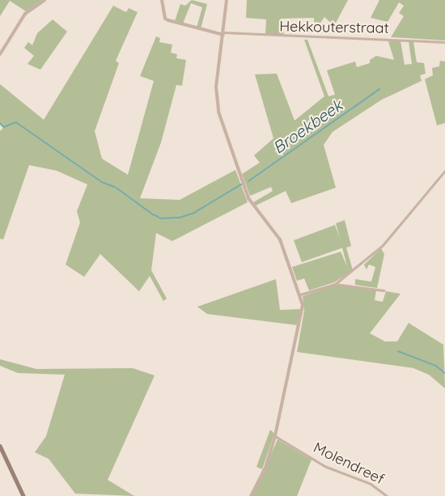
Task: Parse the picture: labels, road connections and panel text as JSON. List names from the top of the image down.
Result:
{
  "streets": {
    "street": ["Hekkouterstraat", "Molendreef"]
  },
  "water": ["Broekbeek"]
}
